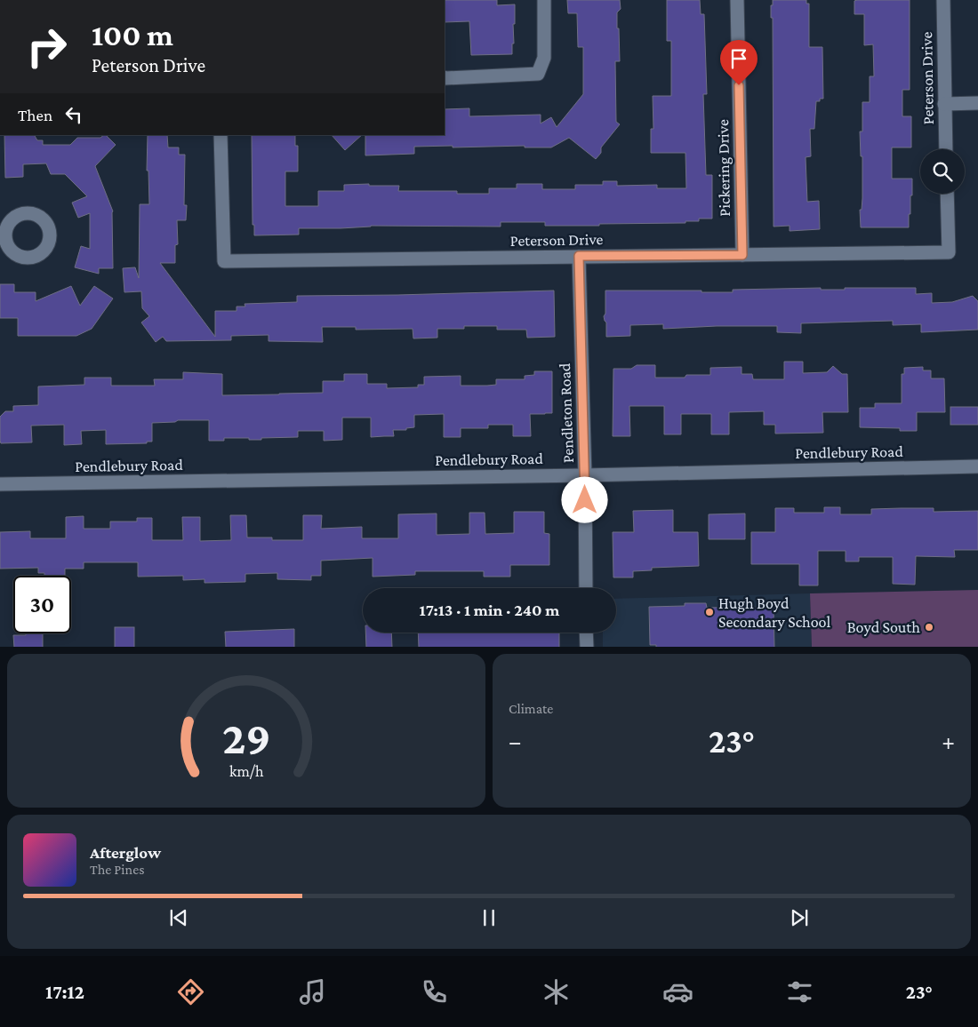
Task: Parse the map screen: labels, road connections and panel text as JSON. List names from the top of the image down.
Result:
{
  "streets": {
    "street": [
      "Peterson Drive",
      "Pickering Drive",
      "Pendleton Road",
      "Pendlebury Road"
    ]
  },
  "crossings": [
    ["Peterson Drive", "Pickering Drive"],
    ["Peterson Drive", "Pendleton Road"],
    ["Pendleton Road", "Pendlebury Road"]
  ],
  "places": ["Hugh Boyd Secondary School", "Boyd South"],
  "page": {
    "turn": ["100 m", "Peterson Drive"],
    "then": "Then",
    "limit": "30",
    "trip": "17:13 · 1 min · 240 m",
    "tile": "Climate",
    "heat": ["−", "23°", "+"],
    "song": ["Afterglow", "The Pines"],
    "tabs": ["17:12", "23°"],
    "gauge": ["29", "km/h"]
  }
}
